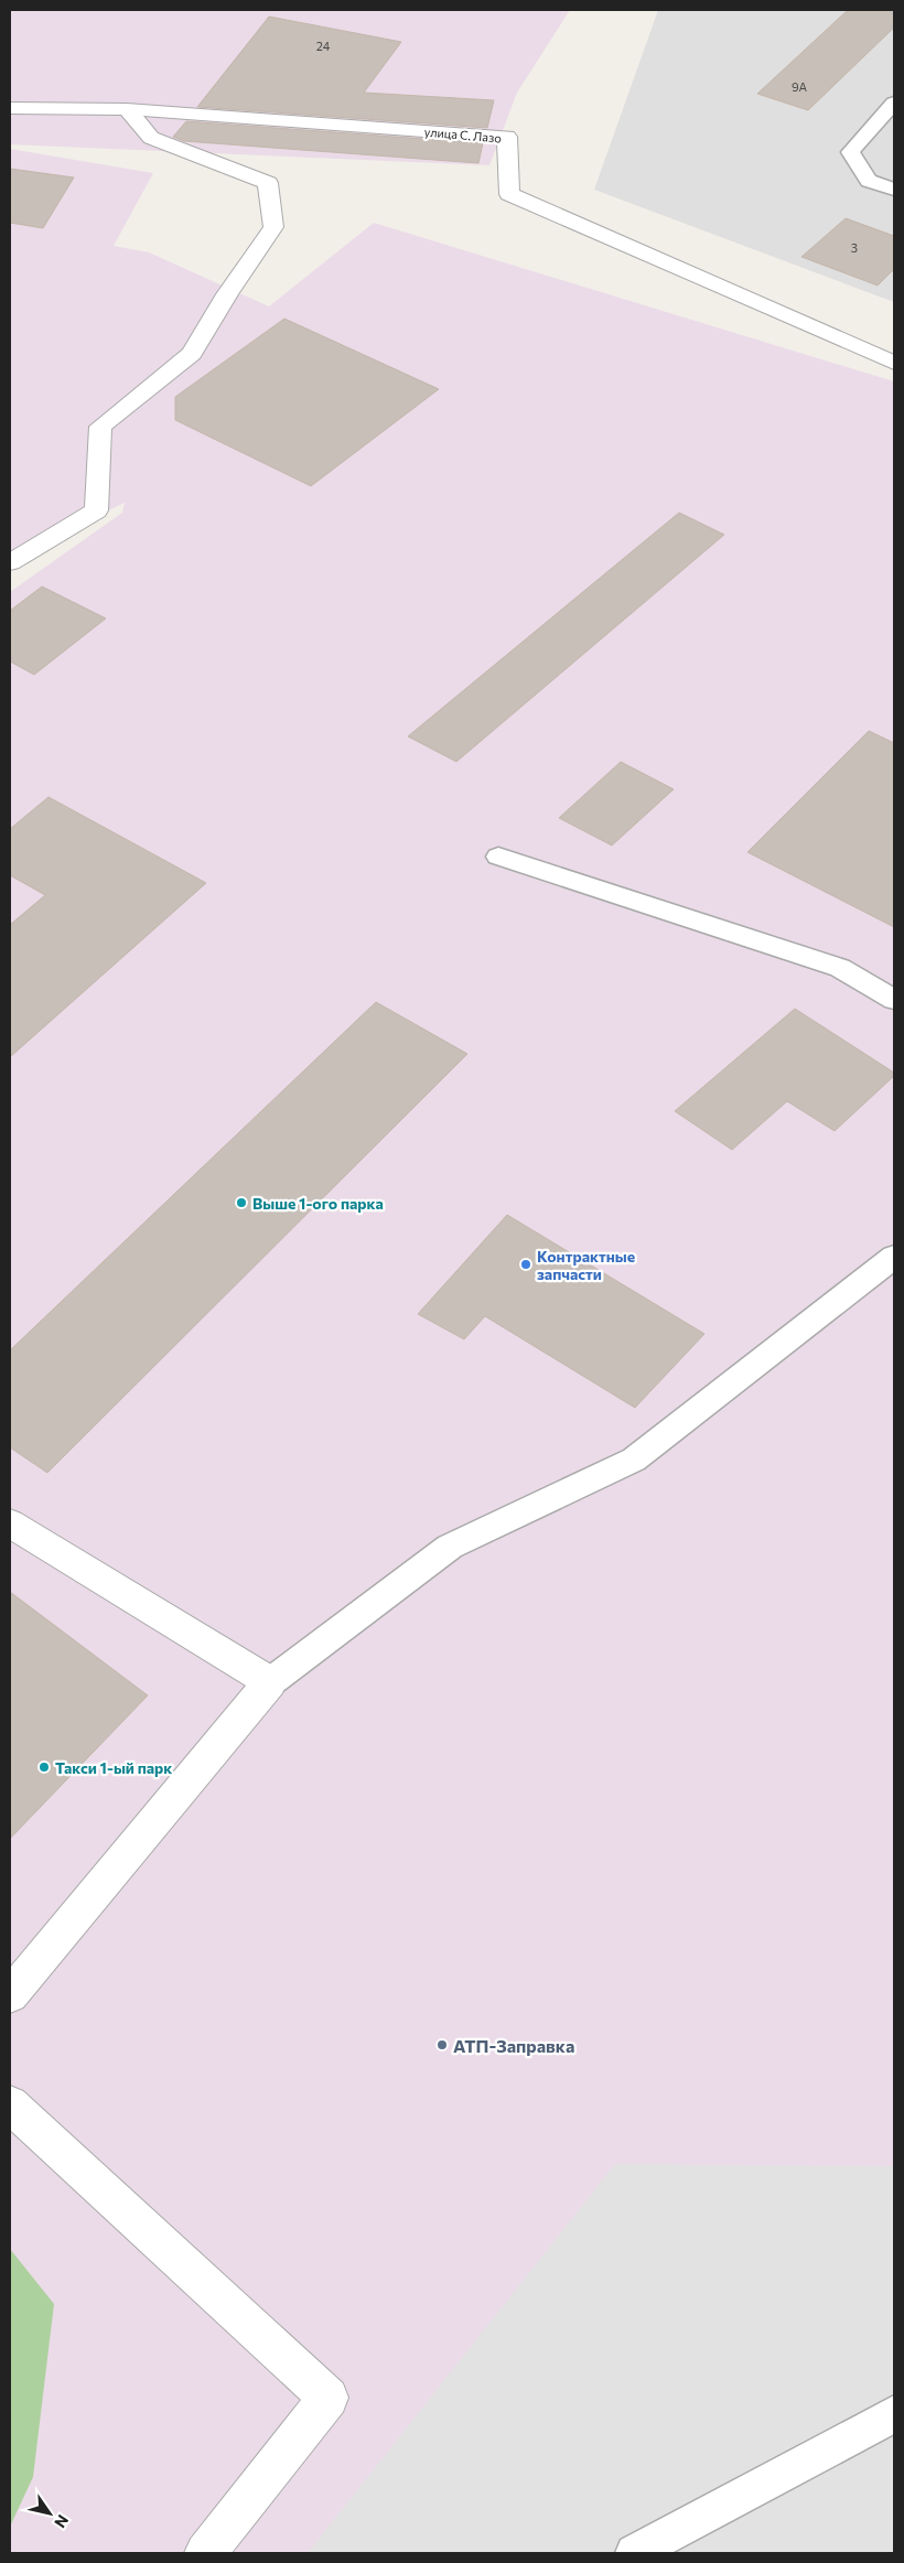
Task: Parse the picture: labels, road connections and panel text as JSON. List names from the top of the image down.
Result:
{
  "streets": {
    "street": ["улица С. Лазо"]
  },
  "places": [
    "Выше 1-ого парка",
    "Контрактные запчасти",
    "Такси 1-ый парк",
    "АТП-Заправка"
  ],
  "house_numbers": ["24", "9А", "3"],
  "north": "bottom right"
}
